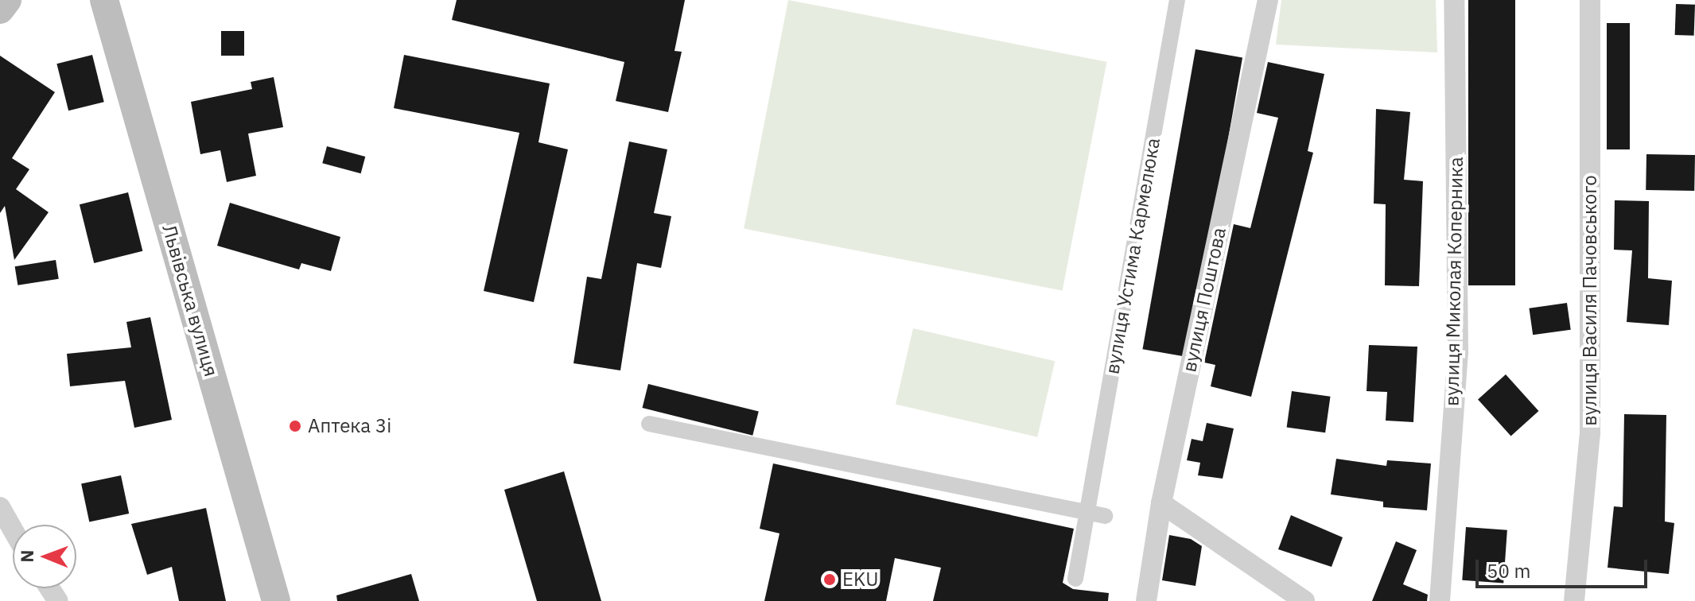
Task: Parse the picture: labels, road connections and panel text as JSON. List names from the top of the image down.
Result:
{
  "streets": {
    "main road": ["Львівська вулиця"],
    "street": [
      "вулиця Устима Кармелюка",
      "вулиця Миколая Коперника",
      "вулиця Поштова",
      "вулиця Василя Пачовського"
    ]
  },
  "places": ["Аптека 3і", "EKU"],
  "scale_bar": "50 m",
  "north": "left"
}
